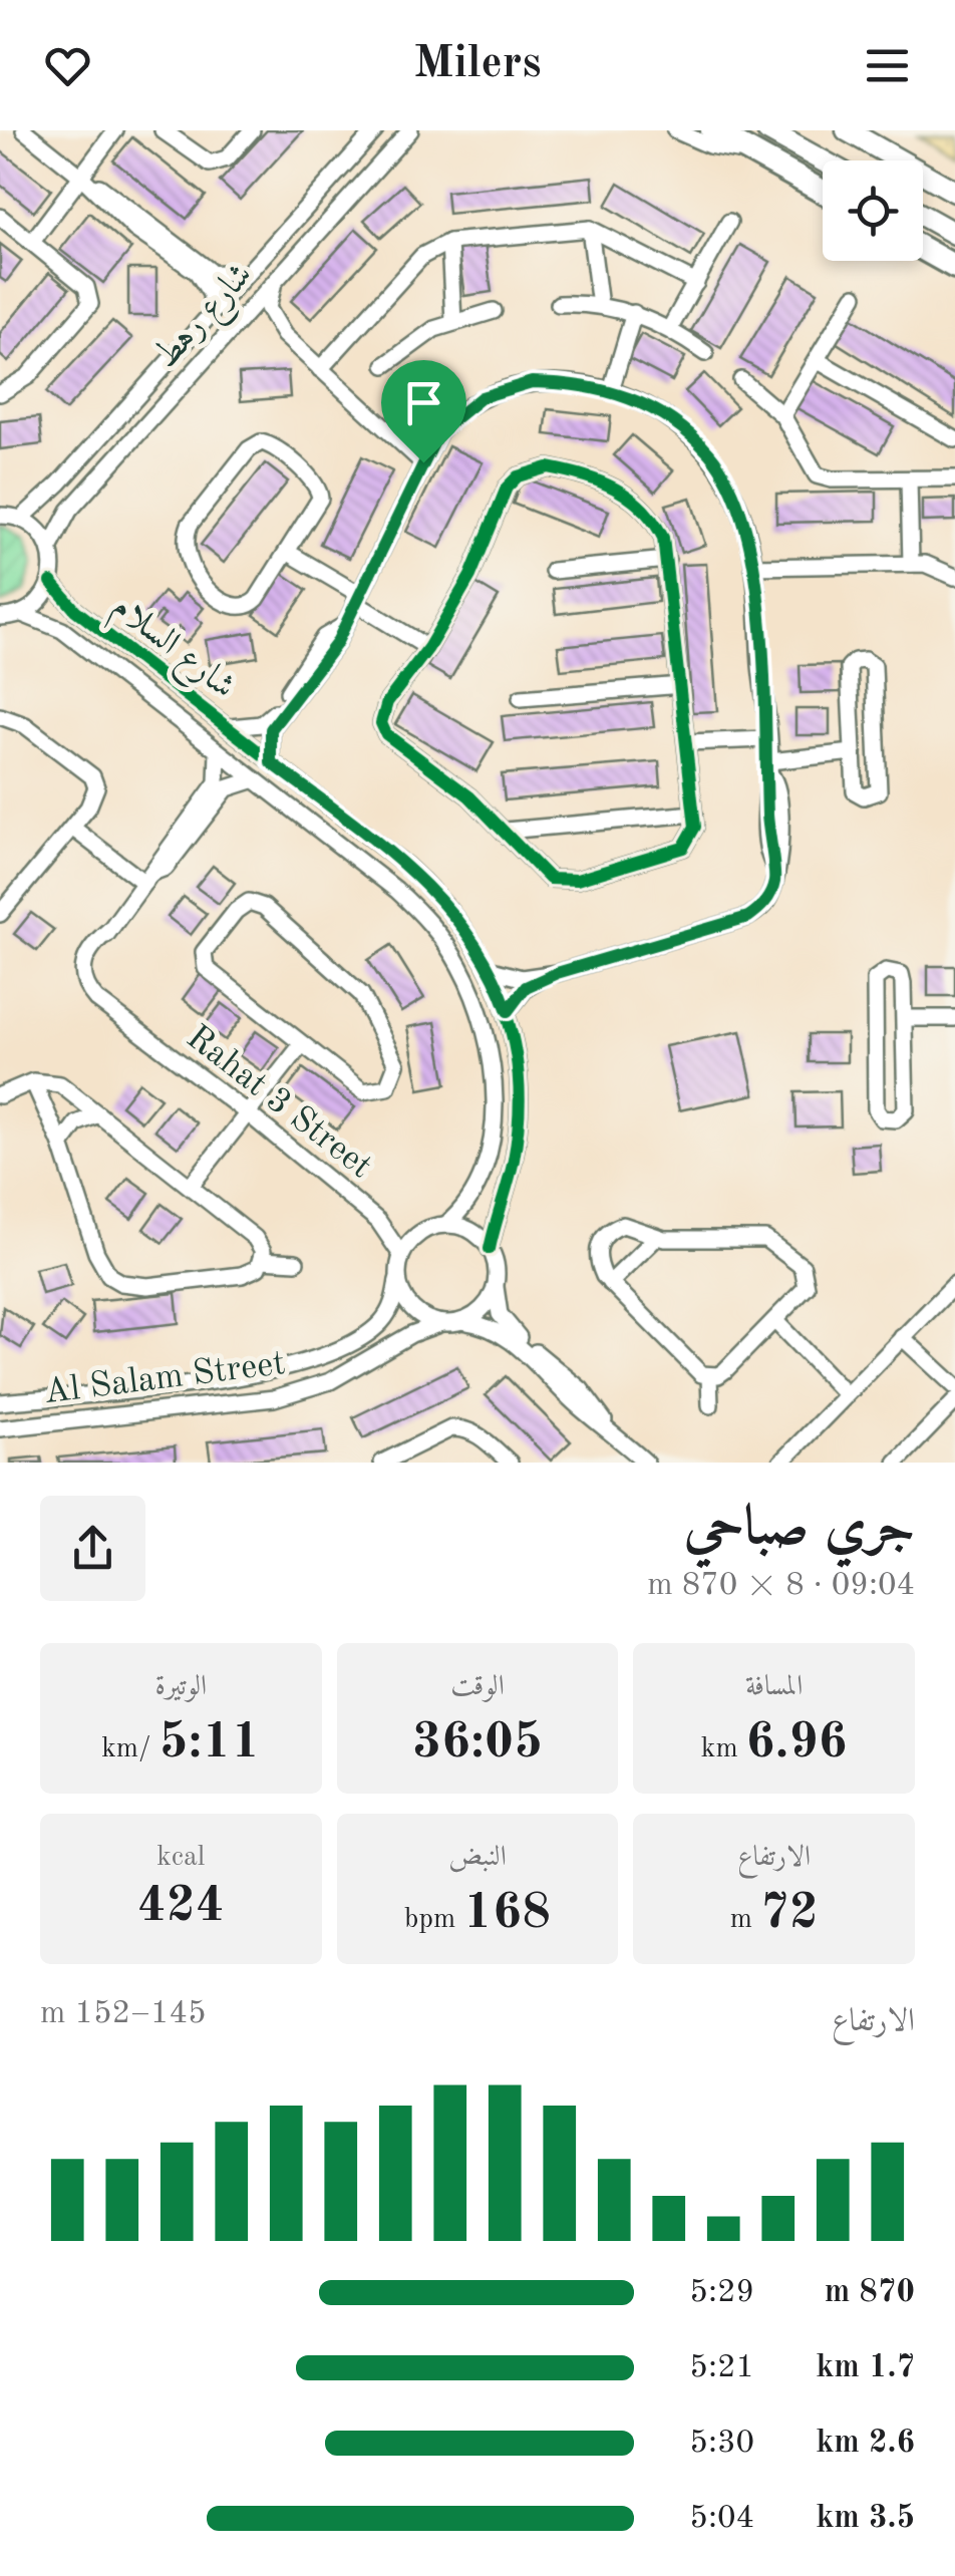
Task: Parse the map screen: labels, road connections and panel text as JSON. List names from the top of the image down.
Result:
{
  "streets": {
    "street": [
      "شارع رهط",
      "شارع السلام",
      "Rahat 3 Street",
      "Al Salam Street"
    ]
  },
  "crossings": [
    ["شارع السلام", "Rahat 3 Street"],
    ["شارع السلام", "Al Salam Street"],
    ["Rahat 3 Street", "Al Salam Street"]
  ],
  "page": {
    "header": "Milers",
    "heading": ["جري صباحي", "09:04 · 8 × 870 m"],
    "stats": [
      ["المسافة", "6.96 km"],
      ["الوقت", "36:05"],
      ["الوتيرة", "5:11 /km"],
      ["الارتفاع", "72 m"],
      ["النبض", "168 bpm"],
      ["kcal", "424"]
    ],
    "chart": ["الارتفاع", "145–152 m"],
    "list": [
      {
        "name": "870 m",
        "note": "5:29"
      },
      {
        "name": "1.7 km",
        "note": "5:21"
      },
      {
        "name": "2.6 km",
        "note": "5:30"
      },
      {
        "name": "3.5 km",
        "note": "5:04"
      }
    ]
  }
}
